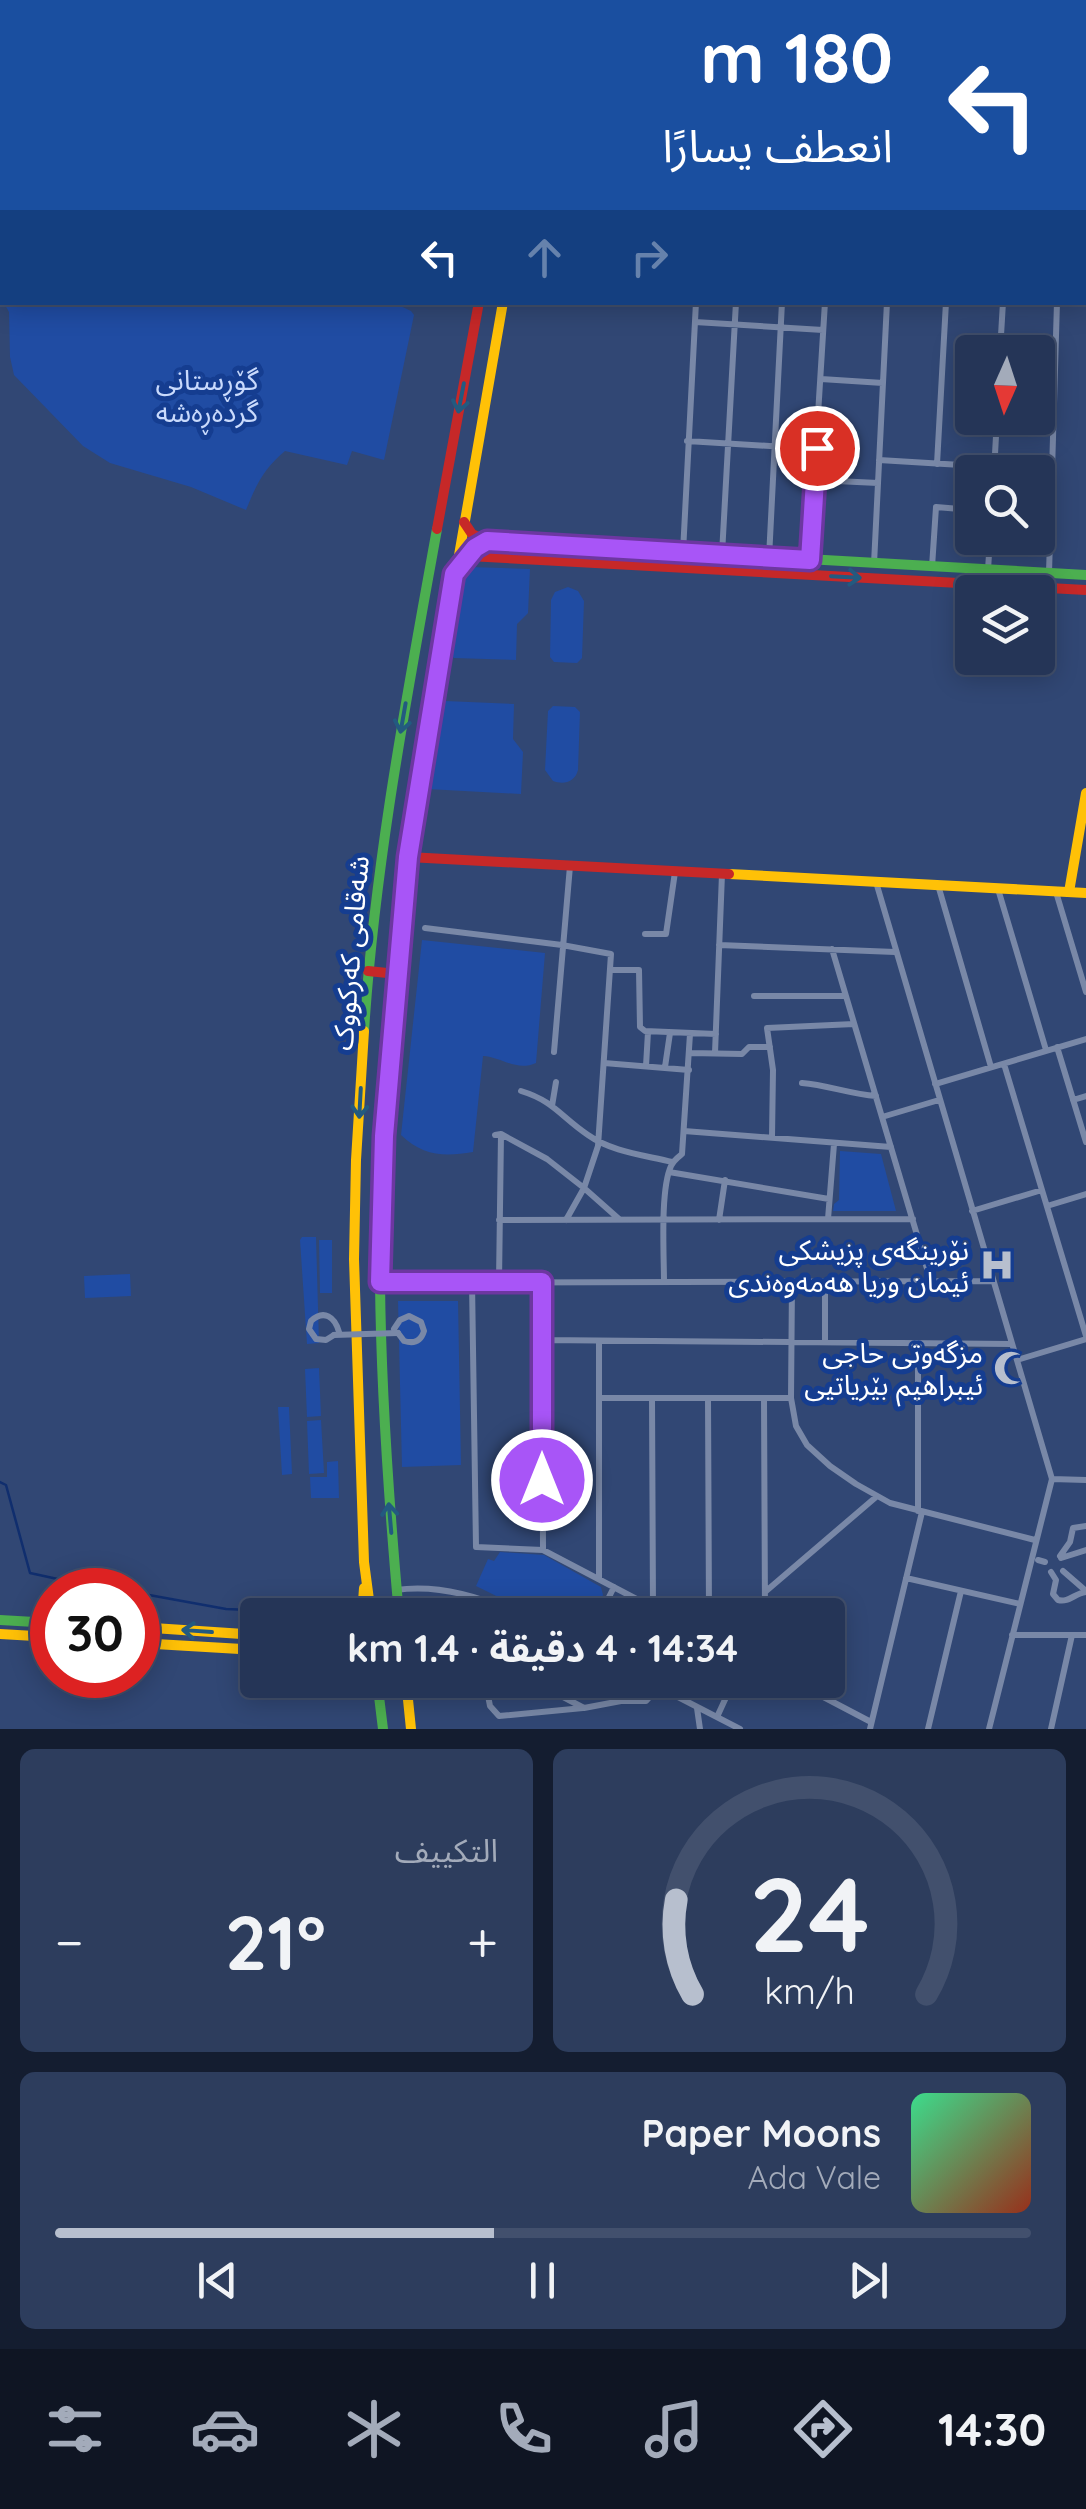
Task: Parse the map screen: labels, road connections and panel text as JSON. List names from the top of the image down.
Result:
{
  "streets": {
    "main road": ["شەقامی کەرکووک"]
  },
  "parks": ["گۆڕستانی گردەڕەشە"],
  "places": {
    "hospital": ["نۆرینگەی پزیشکی ئیمان وریا هەمەوەندی"],
    "mosque": ["مزگەوتی حاجی ئیبراهیم بێریاتیی"]
  },
  "north": "bottom",
  "page": {
    "turn": ["180 m", "انعطف يسارًا"],
    "limit": "30",
    "trip": "14:34 · 4 دقيقة · 1.4 km",
    "tile": "التكييف",
    "heat": ["−", "21°", "+"],
    "song": ["Paper Moons", "Ada Vale"],
    "tabs": "14:30",
    "gauge": ["24", "km/h"]
  }
}
